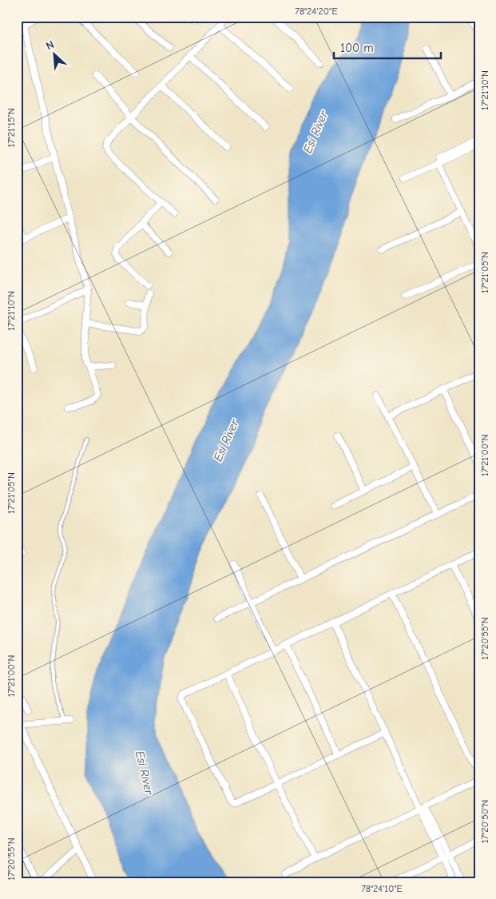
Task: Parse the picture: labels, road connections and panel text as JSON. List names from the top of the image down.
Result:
{
  "water": ["Esi River"],
  "scale_bar": "100 m",
  "north": "top left",
  "coordinates": [
    "78°24'20\"E",
    "17°21'10\"N",
    "17°21'15\"N",
    "17°21'05\"N",
    "17°21'00\"N",
    "17°20'55\"N",
    "17°20'50\"N",
    "78°24'10\"E"
  ]
}
